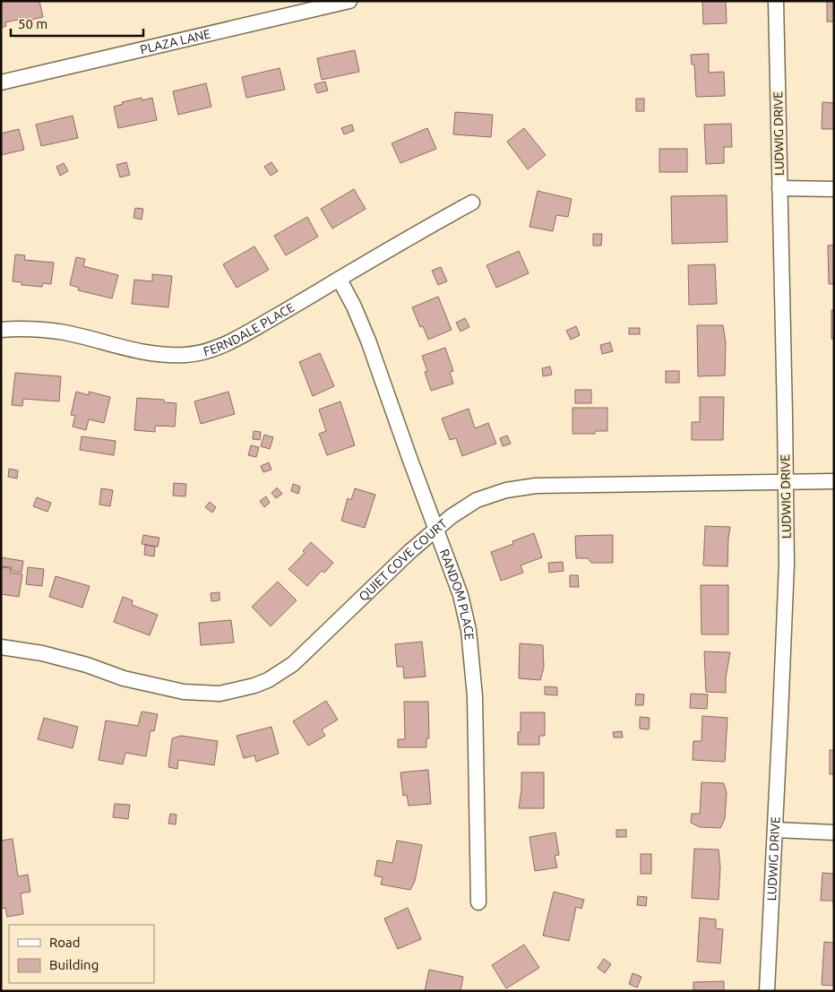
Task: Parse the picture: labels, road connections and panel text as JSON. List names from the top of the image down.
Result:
{
  "streets": {
    "street": [
      "PLAZA LANE",
      "LUDWIG DRIVE",
      "FERNDALE PLACE",
      "QUIET COVE COURT",
      "RANDOM PLACE"
    ]
  },
  "crossings": [
    ["LUDWIG DRIVE", "QUIET COVE COURT"],
    ["FERNDALE PLACE", "RANDOM PLACE"],
    ["QUIET COVE COURT", "RANDOM PLACE"]
  ],
  "legend": ["Road", "Building"],
  "scale_bar": "50 m"
}
